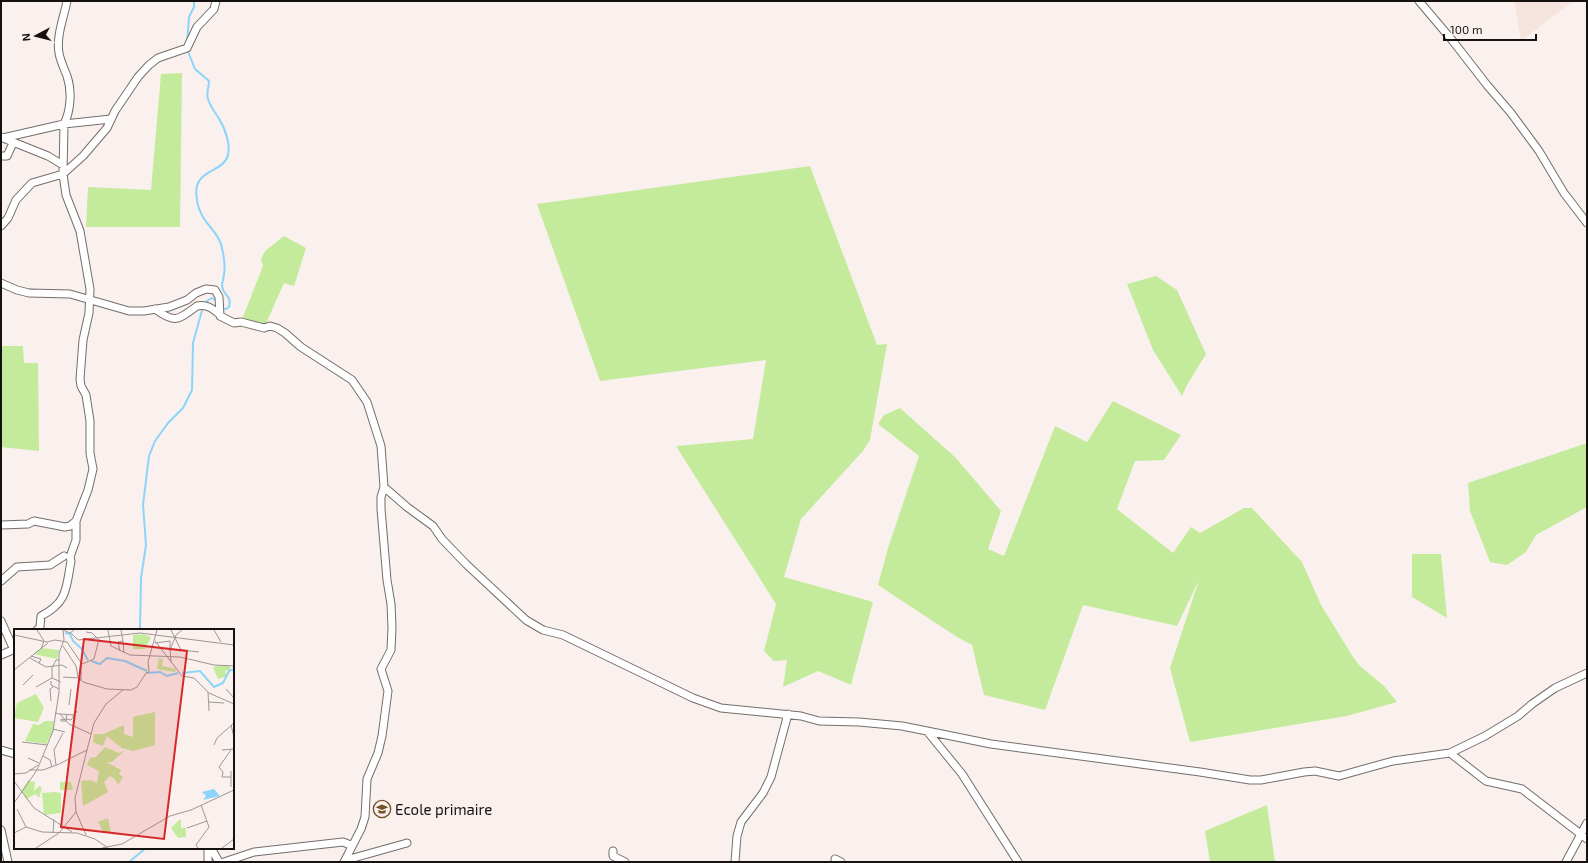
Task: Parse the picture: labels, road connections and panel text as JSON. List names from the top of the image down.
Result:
{
  "places": {
    "school or university": ["Ecole primaire"]
  },
  "scale_bar": "100 m",
  "north": "left"
}
